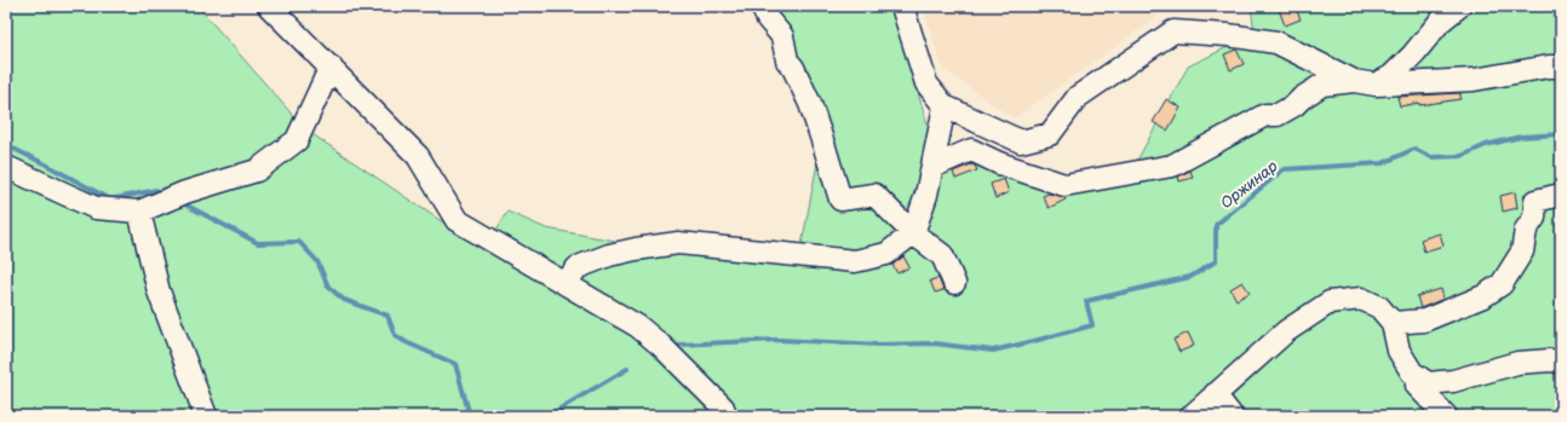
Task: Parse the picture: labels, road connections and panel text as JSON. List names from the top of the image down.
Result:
{
  "water": ["Оржинар"]
}
